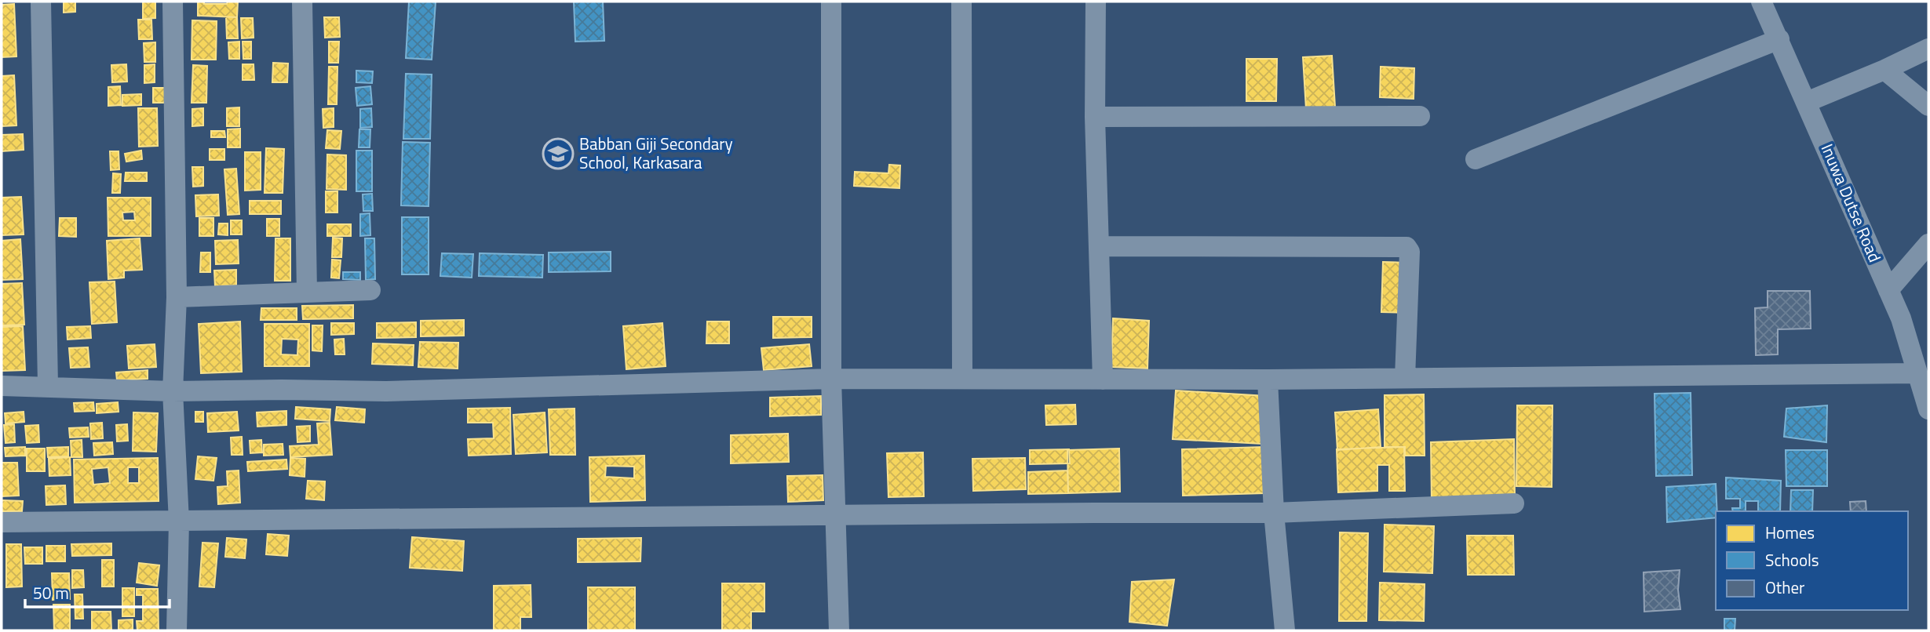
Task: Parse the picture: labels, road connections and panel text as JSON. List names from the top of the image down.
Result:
{
  "streets": {
    "street": ["Inuwa Dutse Road"]
  },
  "places": {
    "school or university": ["Babban Giji Secondary School, Karkasara"]
  },
  "legend": ["Homes", "Schools", "Other"],
  "scale_bar": "50 m"
}
